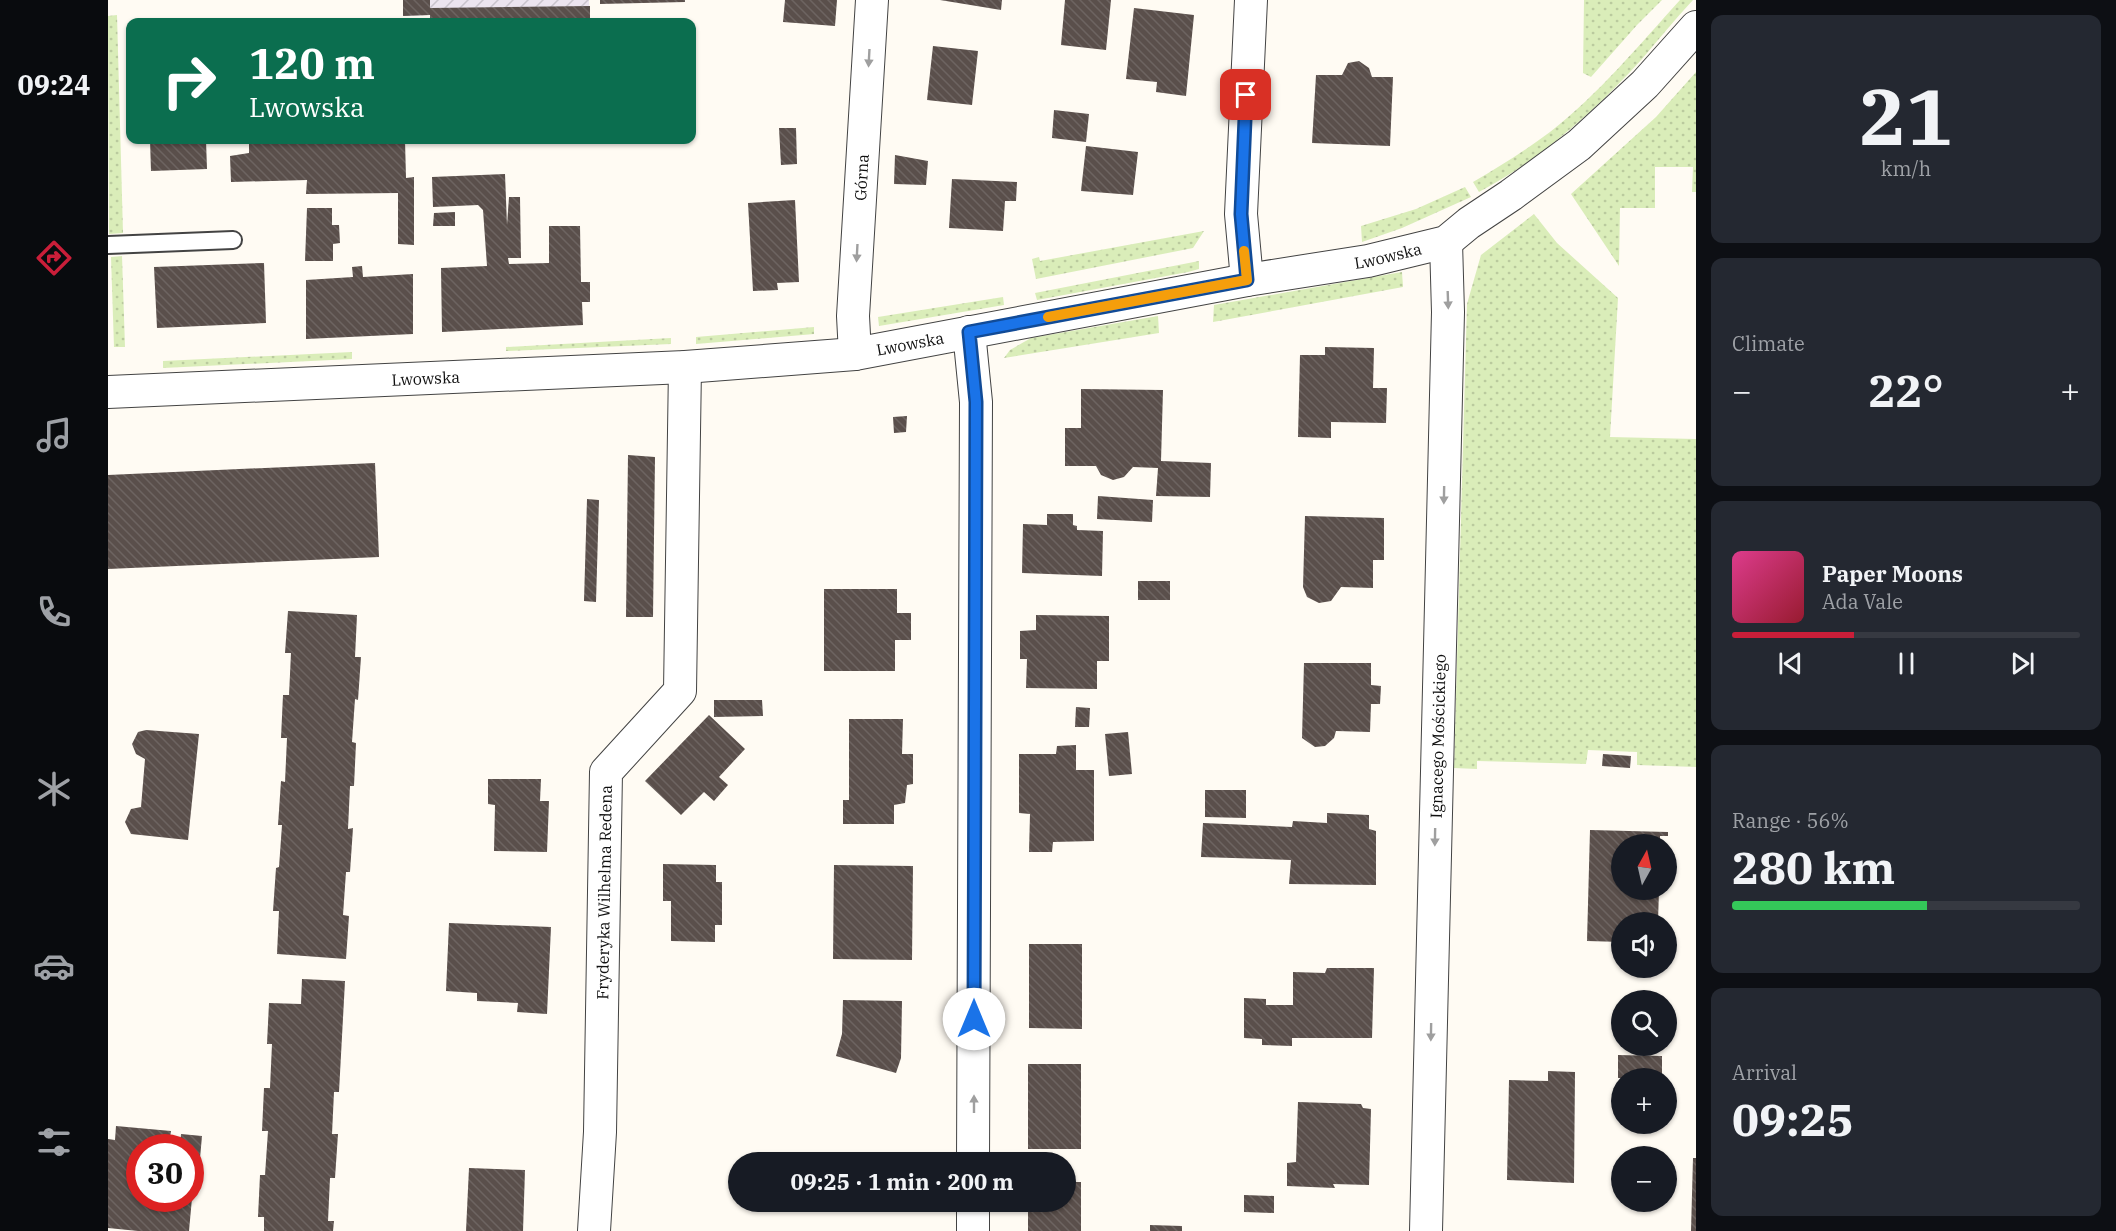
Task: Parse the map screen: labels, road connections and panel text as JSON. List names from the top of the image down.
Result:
{
  "streets": {
    "street": [
      "Górna",
      "Lwowska",
      "Ignacego Mościckiego",
      "Fryderyka Wilhelma Redena"
    ]
  },
  "crossings": [
    ["Górna", "Lwowska"],
    ["Lwowska", "Ignacego Mościckiego"],
    ["Lwowska", "Fryderyka Wilhelma Redena"]
  ],
  "one_way": ["Górna", "Ignacego Mościckiego"],
  "north": "top",
  "page": {
    "tabs": "09:24",
    "tile": [
      ["21", "km/h"],
      "Climate",
      ["Range · 56%", "280 km"],
      ["Arrival", "09:25"]
    ],
    "turn": ["120 m", "Lwowska"],
    "heat": ["−", "22°", "+"],
    "song": ["Paper Moons", "Ada Vale"],
    "map_buttons": ["+", "−"],
    "limit": "30",
    "trip": "09:25 · 1 min · 200 m"
  }
}
